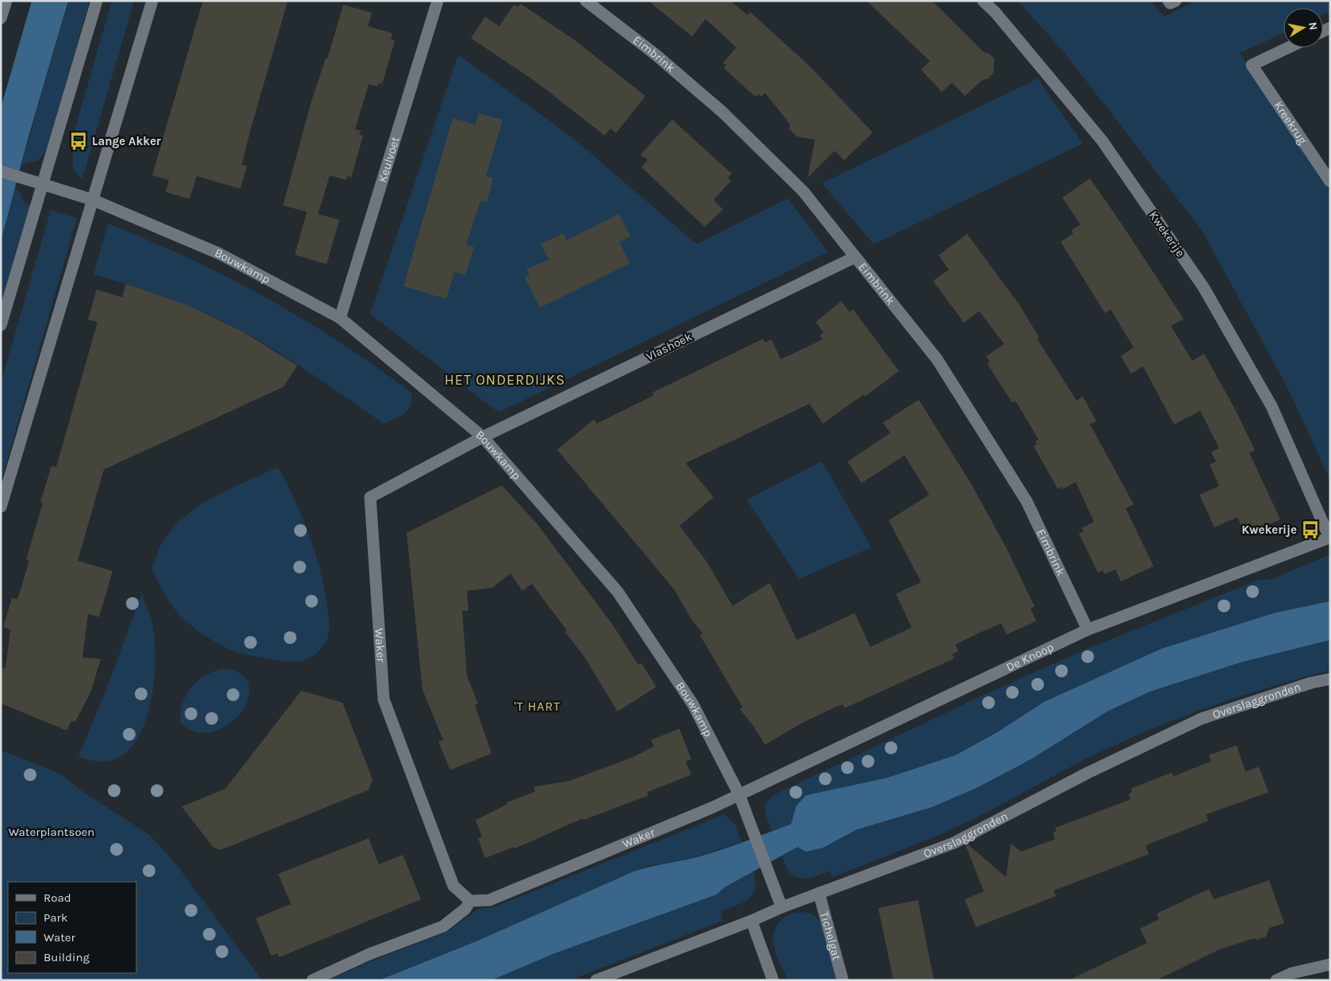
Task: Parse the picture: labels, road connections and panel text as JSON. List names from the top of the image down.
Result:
{
  "streets": {
    "street": [
      "Eimbrink",
      "Kreekrug",
      "Keulvoet",
      "Kwekerije",
      "Bouwkamp",
      "Vlashoek",
      "Waker",
      "De Knoop",
      "Overslaggronden",
      "Tichelgat"
    ]
  },
  "crossings": [
    ["Eimbrink", "Vlashoek"],
    ["Eimbrink", "De Knoop"],
    ["Keulvoet", "Bouwkamp"],
    ["Kwekerije", "De Knoop"],
    ["Bouwkamp", "Vlashoek"],
    ["Bouwkamp", "Waker"],
    ["Bouwkamp", "De Knoop"],
    ["Bouwkamp", "Overslaggronden"],
    ["Vlashoek", "Waker"],
    ["Waker", "De Knoop"],
    ["Overslaggronden", "Tichelgat"]
  ],
  "districts": ["HET ONDERDIJKS", "'T HART"],
  "parks": ["Waterplantsoen"],
  "places": {
    "bus stop": ["Lange Akker", "Kwekerije"]
  },
  "legend": [
    "Road",
    "Park",
    "Water",
    "Building"
  ],
  "north": "right"
}
